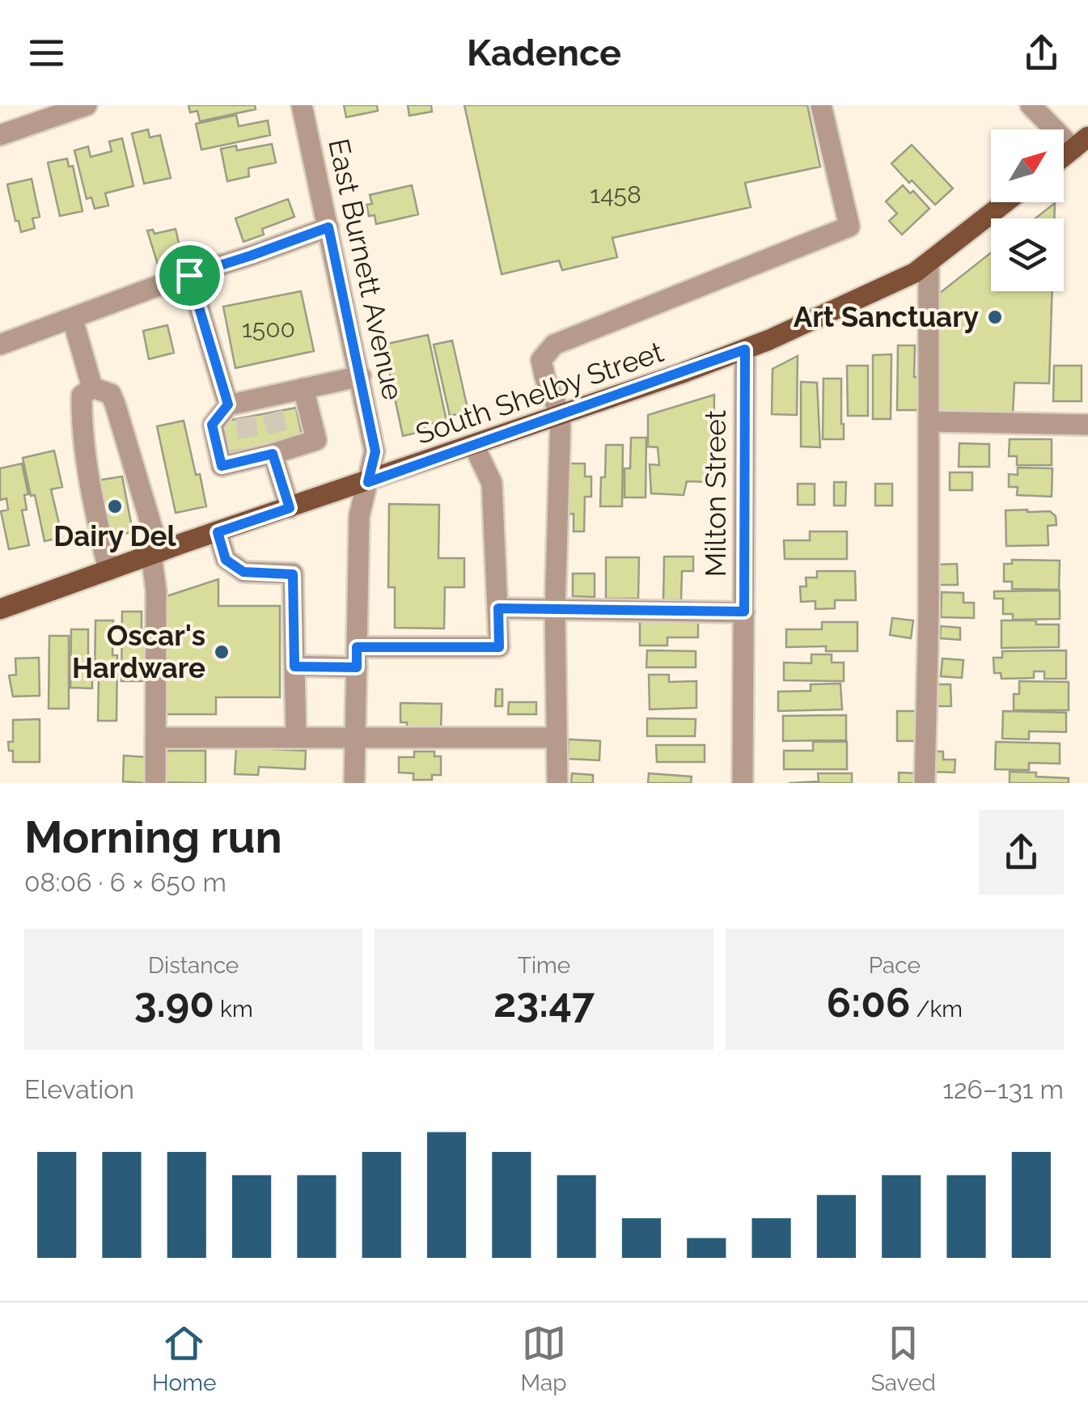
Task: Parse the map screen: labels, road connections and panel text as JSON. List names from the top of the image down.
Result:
{
  "streets": {
    "main road": ["South Shelby Street"],
    "street": ["East Burnett Avenue", "Milton Street"]
  },
  "crossings": [
    ["East Burnett Avenue", "South Shelby Street"],
    ["South Shelby Street", "Milton Street"]
  ],
  "places": ["Art Sanctuary", "Dairy Del", "Oscar's Hardware"],
  "house_numbers": ["1458", "1500"],
  "north": "top right",
  "page": {
    "header": "Kadence",
    "heading": ["Morning run", "08:06 · 6 × 650 m"],
    "stats": [
      ["Distance", "3.90 km"],
      ["Time", "23:47"],
      ["Pace", "6:06 /km"]
    ],
    "chart": ["Elevation", "126–131 m"],
    "tabs": ["Home", "Map", "Saved"]
  }
}
